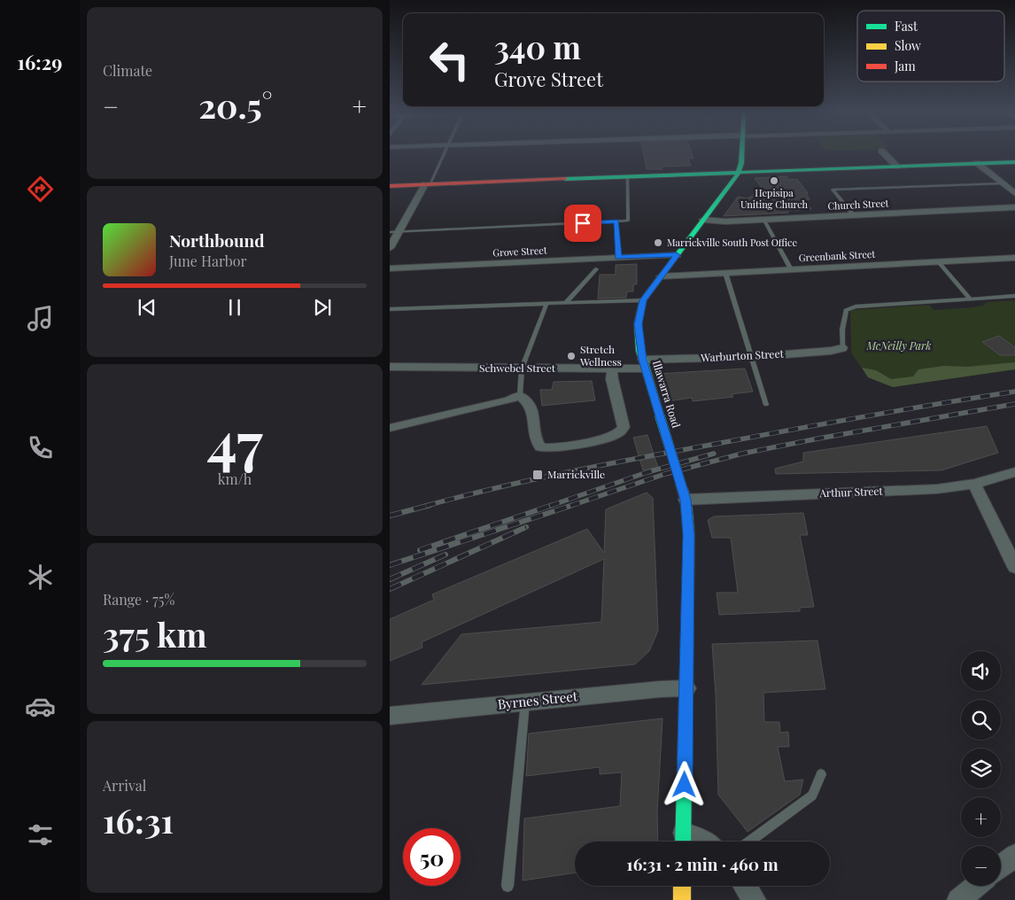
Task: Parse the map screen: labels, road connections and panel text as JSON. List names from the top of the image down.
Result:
{
  "streets": {
    "main road": ["Illawarra Road"],
    "street": [
      "Church Street",
      "Grove Street",
      "Greenbank Street",
      "Warburton Street",
      "Schwebel Street",
      "Arthur Street",
      "Byrnes Street"
    ]
  },
  "crossings": [
    ["Church Street", "Illawarra Road"],
    ["Grove Street", "Illawarra Road"],
    ["Greenbank Street", "Illawarra Road"],
    ["Warburton Street", "Schwebel Street"],
    ["Warburton Street", "Illawarra Road"],
    ["Schwebel Street", "Illawarra Road"],
    ["Illawarra Road", "Arthur Street"],
    ["Illawarra Road", "Byrnes Street"]
  ],
  "parks": ["McNeilly Park"],
  "places": {
    "other": ["Hepisipa Uniting Church", "Marrickville South Post Office", "Stretch Wellness"],
    "transit": ["Marrickville"]
  },
  "legend": ["Fast", "Slow", "Jam"],
  "page": {
    "tabs": "16:29",
    "tile": [
      "Climate",
      ["47", "km/h"],
      ["Range · 75%", "375 km"],
      ["Arrival", "16:31"]
    ],
    "turn": ["340 m", "Grove Street"],
    "heat": ["−", "20.5°", "+"],
    "song": ["Northbound", "June Harbor"],
    "map_buttons": ["+", "−"],
    "limit": "50",
    "trip": "16:31 · 2 min · 460 m"
  }
}
